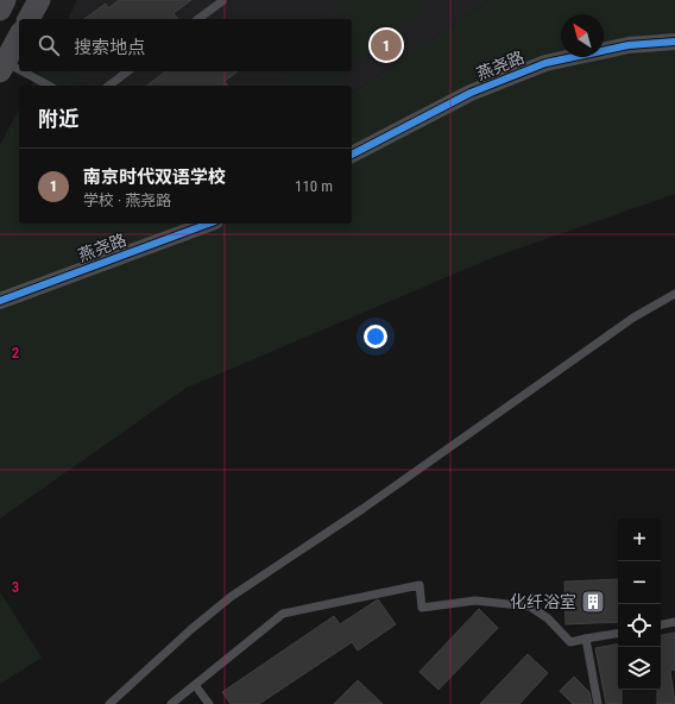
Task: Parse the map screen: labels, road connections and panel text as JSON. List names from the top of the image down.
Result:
{
  "streets": {
    "street": ["燕尧路"]
  },
  "places": {
    "building": ["化纤浴室"]
  },
  "north": "top left",
  "page": {
    "search": "搜索地点",
    "pins": "1",
    "heading": "附近",
    "list": [
      {
        "mark": "1",
        "name": "南京时代双语学校",
        "note": "学校 · 燕尧路",
        "value": "110 m"
      }
    ],
    "map_buttons": ["+", "−"]
  },
  "grid": {
    "rows": ["2", "3"]
  }
}
